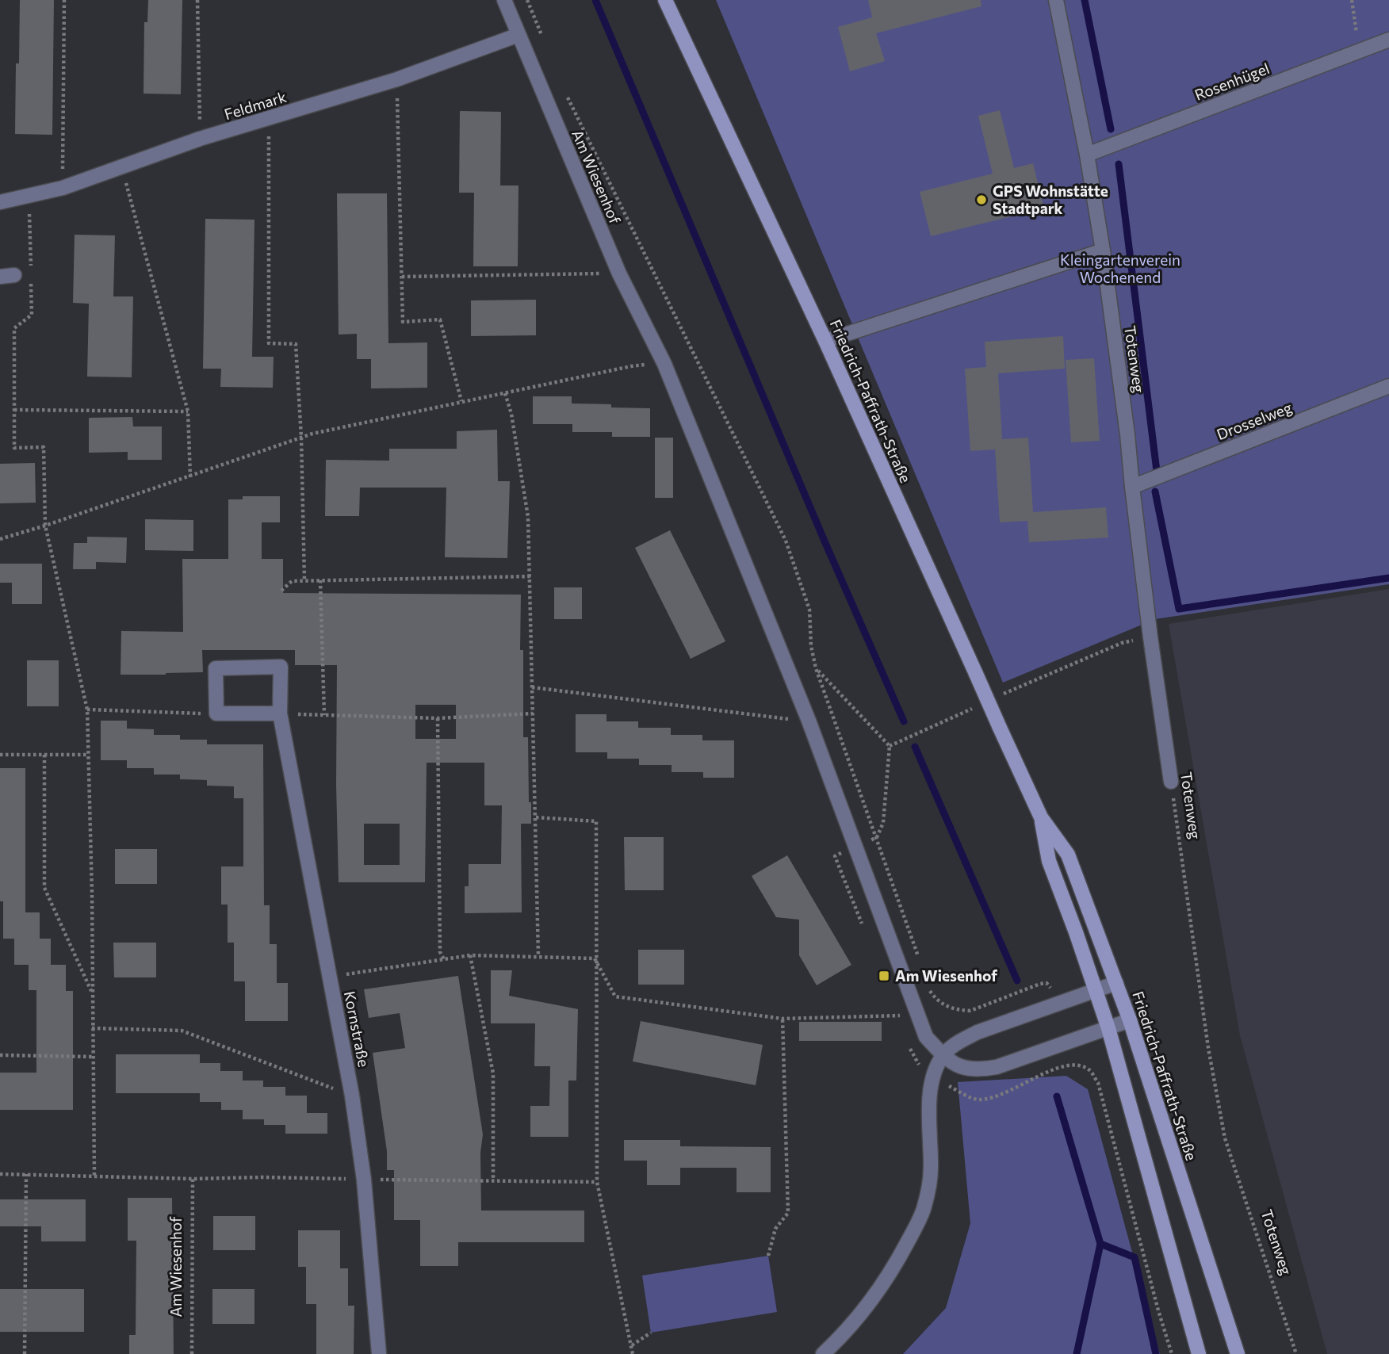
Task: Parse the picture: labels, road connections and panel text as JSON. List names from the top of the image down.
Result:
{
  "streets": {
    "main road": ["Friedrich-Paffrath-Straße"],
    "street": [
      "Rosenhügel",
      "Feldmark",
      "Am Wiesenhof",
      "Totenweg",
      "Drosselweg",
      "Kornstraße"
    ]
  },
  "crossings": [
    ["Rosenhügel", "Totenweg"],
    ["Feldmark", "Am Wiesenhof"],
    ["Am Wiesenhof", "Friedrich-Paffrath-Straße"],
    ["Totenweg", "Drosselweg"]
  ],
  "parks": ["Kleingartenverein Wochenend"],
  "places": {
    "other": ["GPS Wohnstätte Stadtpark"],
    "transit": ["Am Wiesenhof"]
  }
}
